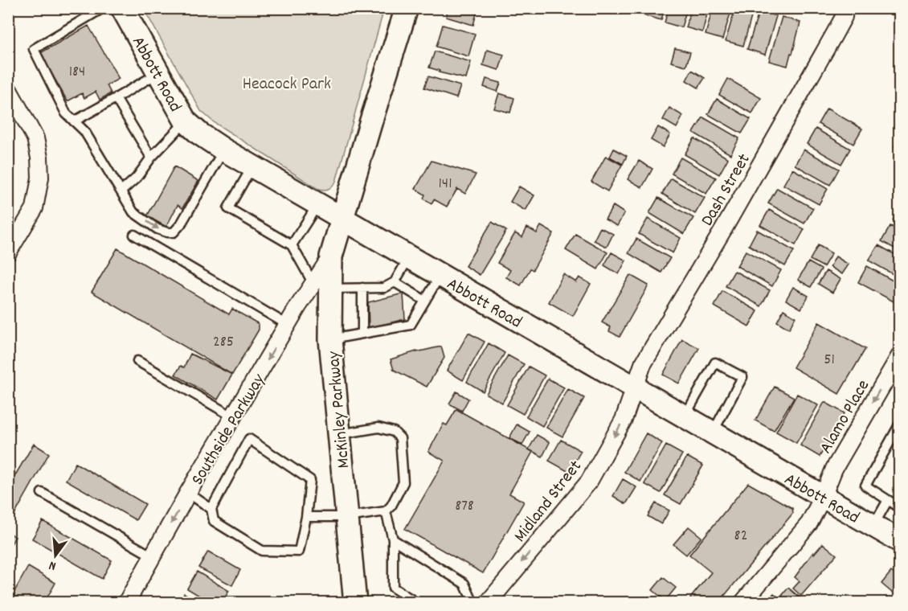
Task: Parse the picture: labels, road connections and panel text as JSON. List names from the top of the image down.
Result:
{
  "streets": {
    "street": [
      "Abbott Road",
      "Dash Street",
      "McKinley Parkway",
      "Alamo Place",
      "Southside Parkway",
      "Midland Street"
    ]
  },
  "crossings": [
    ["Abbott Road", "Dash Street"],
    ["Abbott Road", "McKinley Parkway"],
    ["Abbott Road", "Alamo Place"],
    ["Abbott Road", "Midland Street"],
    ["Dash Street", "Midland Street"],
    ["McKinley Parkway", "Southside Parkway"]
  ],
  "one_way": ["Alamo Place", "Southside Parkway", "Midland Street"],
  "parks": ["Heacock Park"],
  "house_numbers": [
    "184",
    "141",
    "285",
    "51",
    "878",
    "82"
  ],
  "north": "bottom"
}
